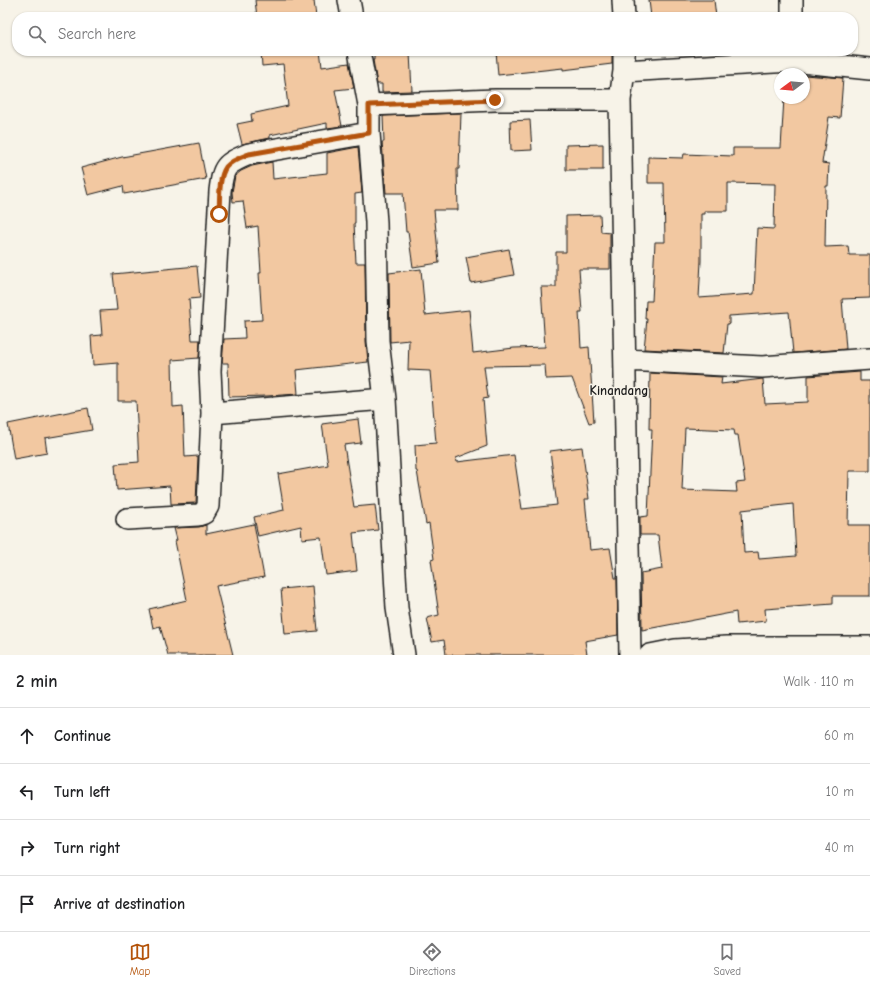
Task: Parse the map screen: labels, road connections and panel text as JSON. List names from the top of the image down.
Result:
{
  "districts": ["Kinandang"],
  "north": "left",
  "page": {
    "search": "Search here",
    "heading": ["2 min", "Walk · 110 m"],
    "list": [
      ["Continue", "60 m"],
      ["Turn left", "10 m"],
      ["Turn right", "40 m"],
      "Arrive at destination"
    ],
    "nav": ["Map", "Directions", "Saved"]
  }
}
